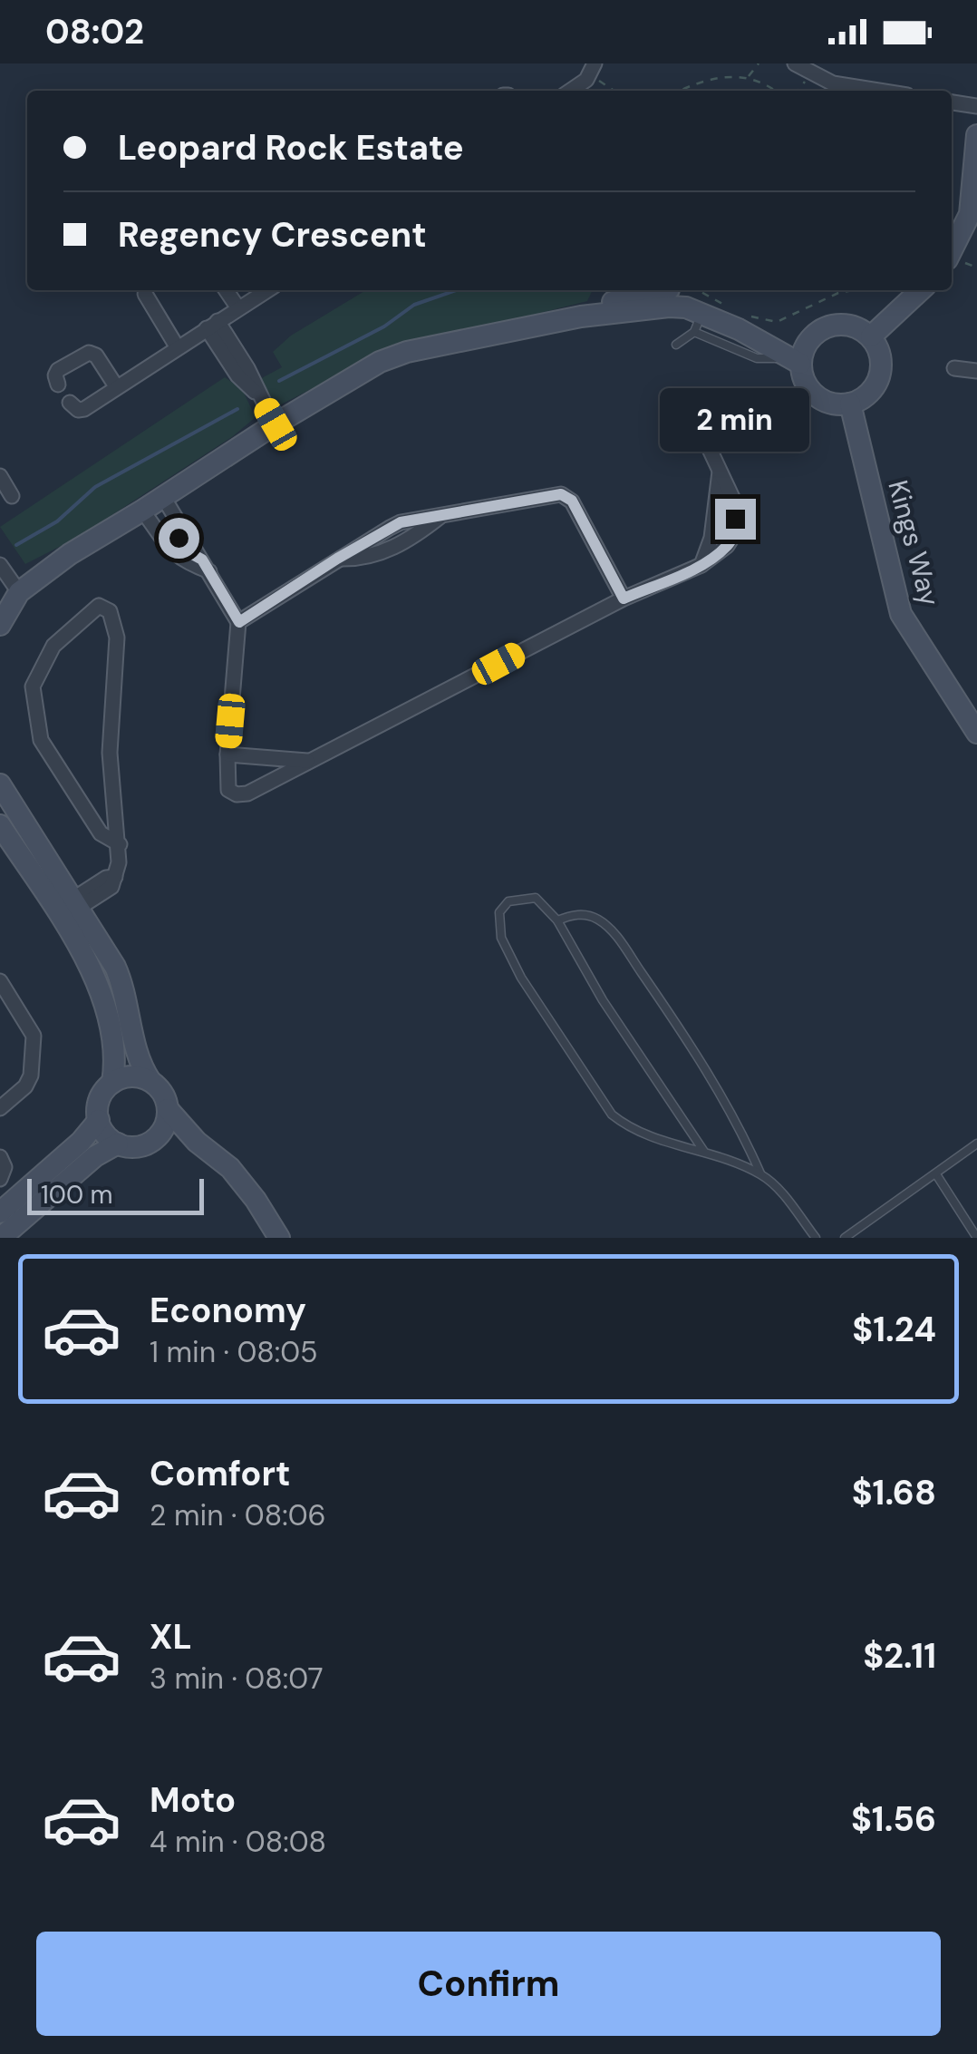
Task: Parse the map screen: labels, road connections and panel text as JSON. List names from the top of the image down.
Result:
{
  "streets": {
    "street": ["Kings Way"]
  },
  "scale_bar": "100 m",
  "page": {
    "status": "08:02",
    "banner": ["Leopard Rock Estate", "Regency Crescent"],
    "bubble": "2 min",
    "scale": "100 m",
    "list": [
      {
        "name": "Economy",
        "note": "1 min · 08:05",
        "value": "$1.24"
      },
      {
        "name": "Comfort",
        "note": "2 min · 08:06",
        "value": "$1.68"
      },
      {
        "name": "XL",
        "note": "3 min · 08:07",
        "value": "$2.11"
      },
      {
        "name": "Moto",
        "note": "4 min · 08:08",
        "value": "$1.56"
      }
    ],
    "buttons": "Confirm"
  }
}
